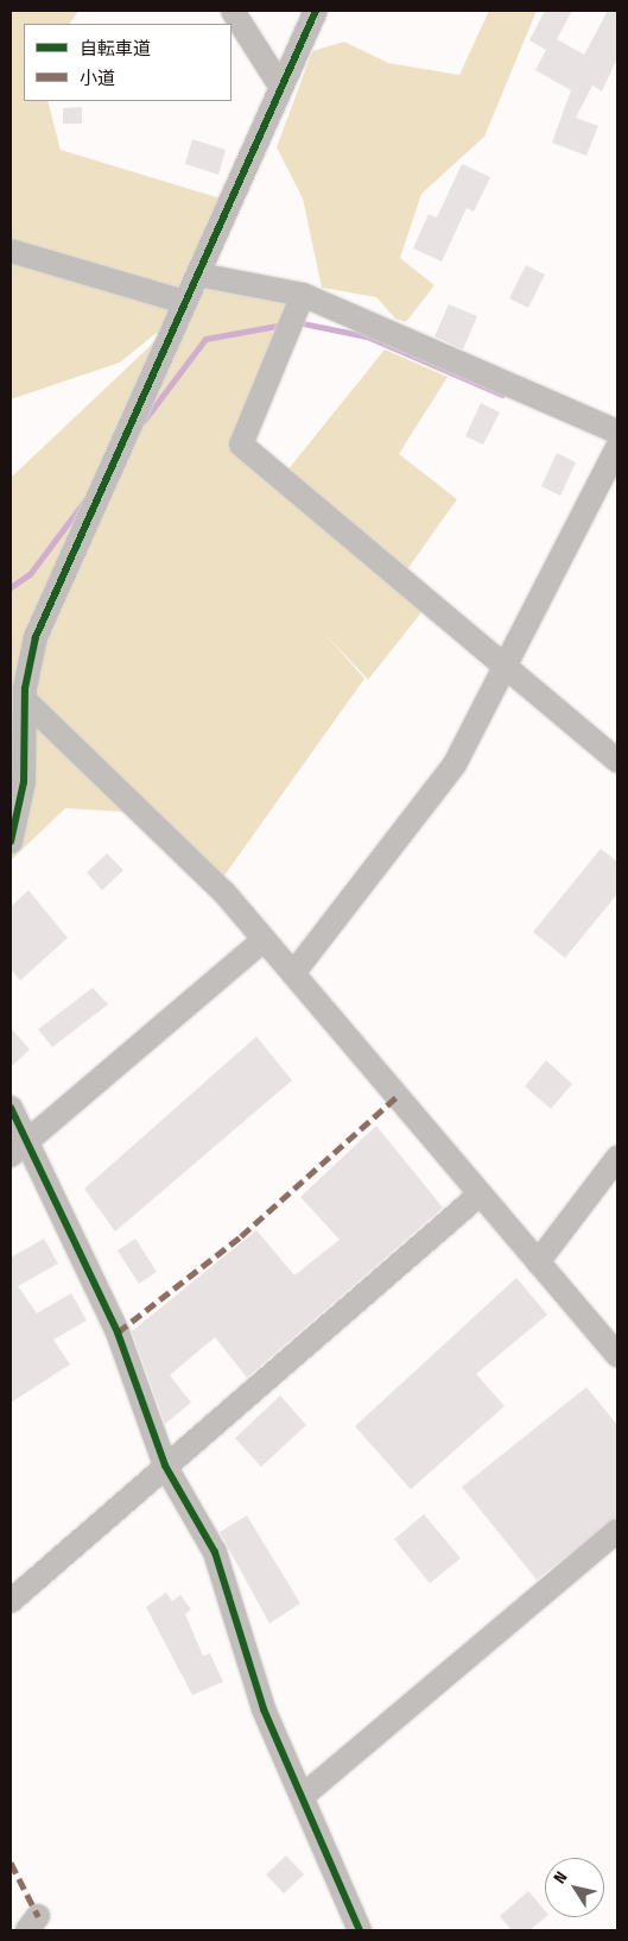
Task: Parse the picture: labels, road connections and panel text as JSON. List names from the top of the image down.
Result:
{
  "legend": ["自転車道", "小道"],
  "north": "top left"
}
